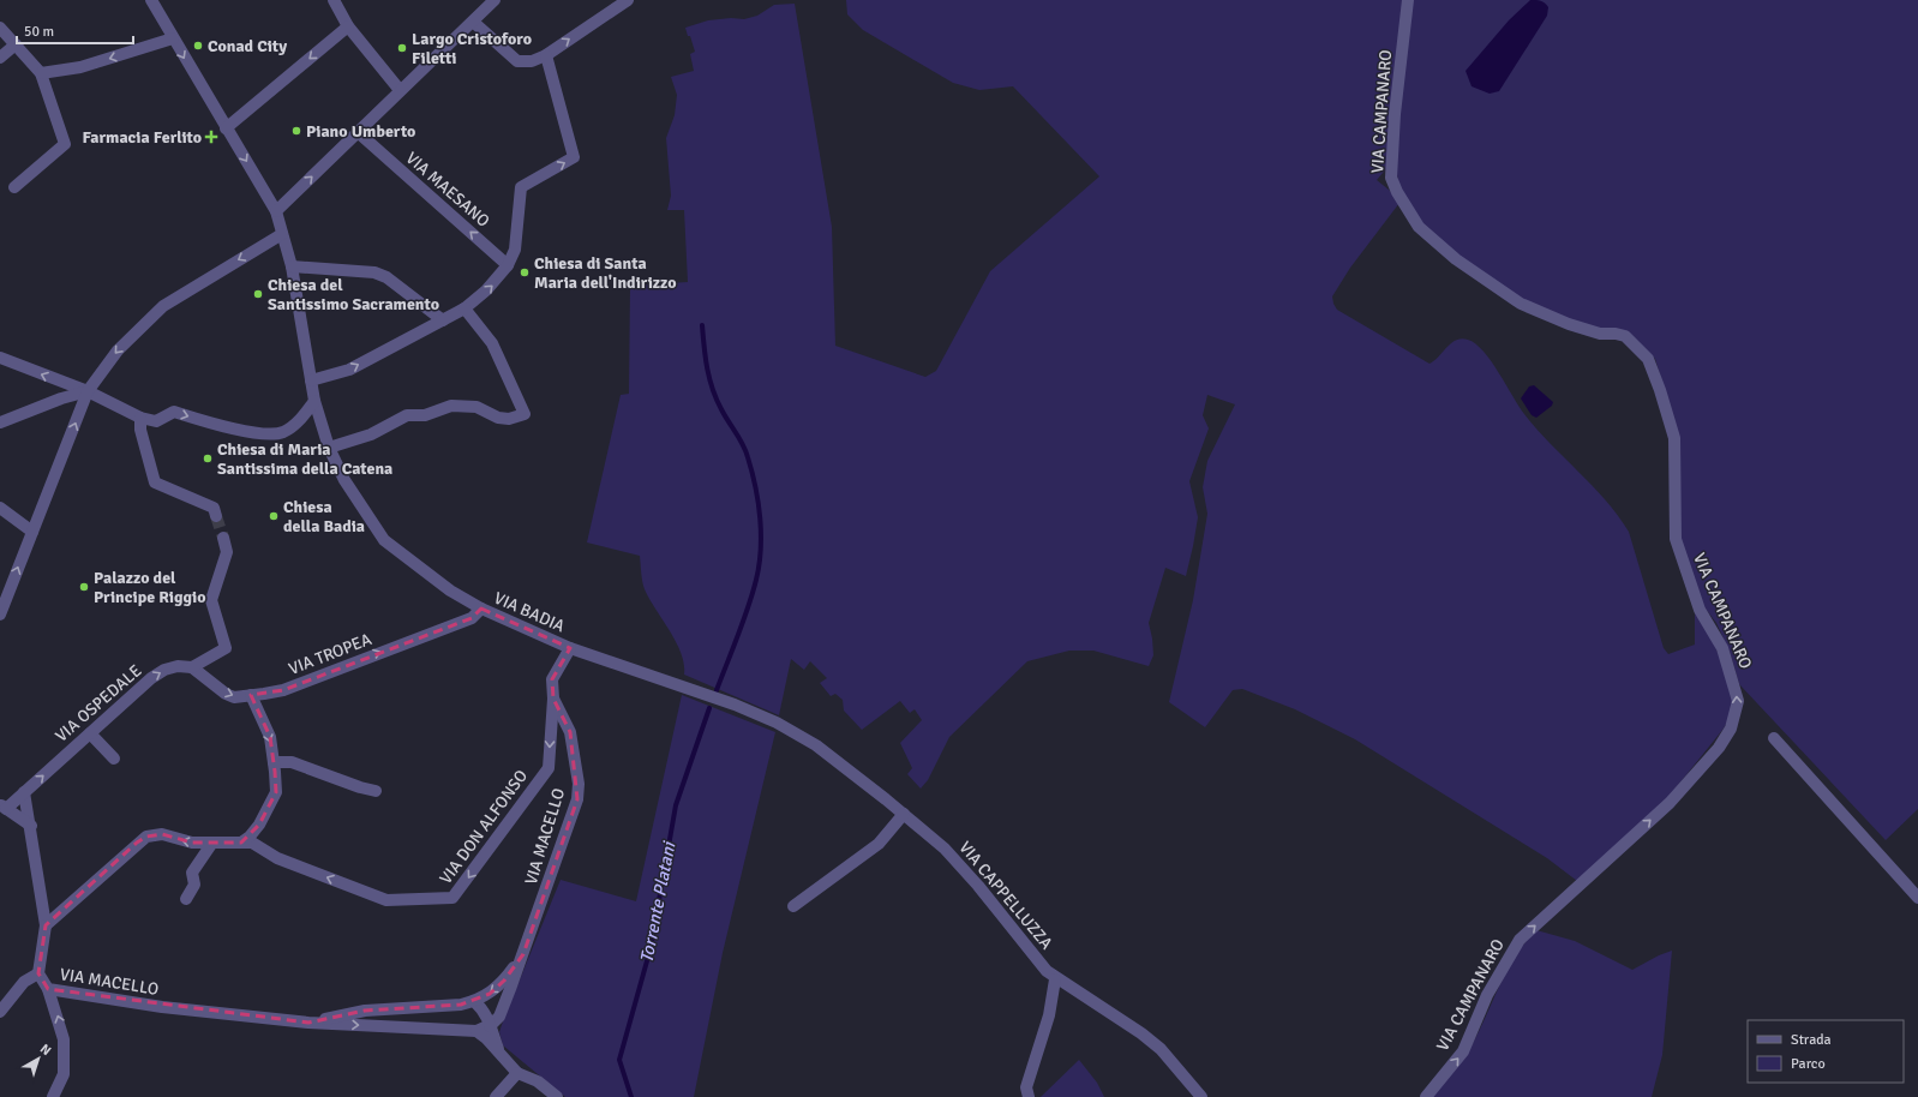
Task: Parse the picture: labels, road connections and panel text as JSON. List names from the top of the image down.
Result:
{
  "streets": {
    "street": [
      "VIA CAMPANARO",
      "VIA MAESANO",
      "VIA BADIA",
      "VIA TROPEA",
      "VIA OSPEDALE",
      "VIA DON ALFONSO",
      "VIA MACELLO",
      "VIA CAPPELLUZZA"
    ]
  },
  "crossings": [
    ["VIA BADIA", "VIA TROPEA"],
    ["VIA BADIA", "VIA MACELLO"],
    ["VIA BADIA", "VIA CAPPELLUZZA"],
    ["VIA TROPEA", "VIA OSPEDALE"],
    ["VIA OSPEDALE", "VIA MACELLO"],
    ["VIA DON ALFONSO", "VIA MACELLO"]
  ],
  "one_way": [
    "VIA MAESANO",
    "VIA TROPEA",
    "VIA OSPEDALE",
    "VIA DON ALFONSO"
  ],
  "water": ["Torrente Platani"],
  "places": {
    "other": [
      "Conad City",
      "Largo Cristoforo Filetti",
      "Piano Umberto",
      "Chiesa di Santa Maria dell'Indirizzo",
      "Chiesa del Santissimo Sacramento",
      "Chiesa di Maria Santissima della Catena",
      "Chiesa della Badia",
      "Palazzo del Principe Riggio"
    ],
    "health": ["Farmacia Ferlito"]
  },
  "legend": ["Strada", "Parco"],
  "scale_bar": "50 m",
  "north": "top right"
}
